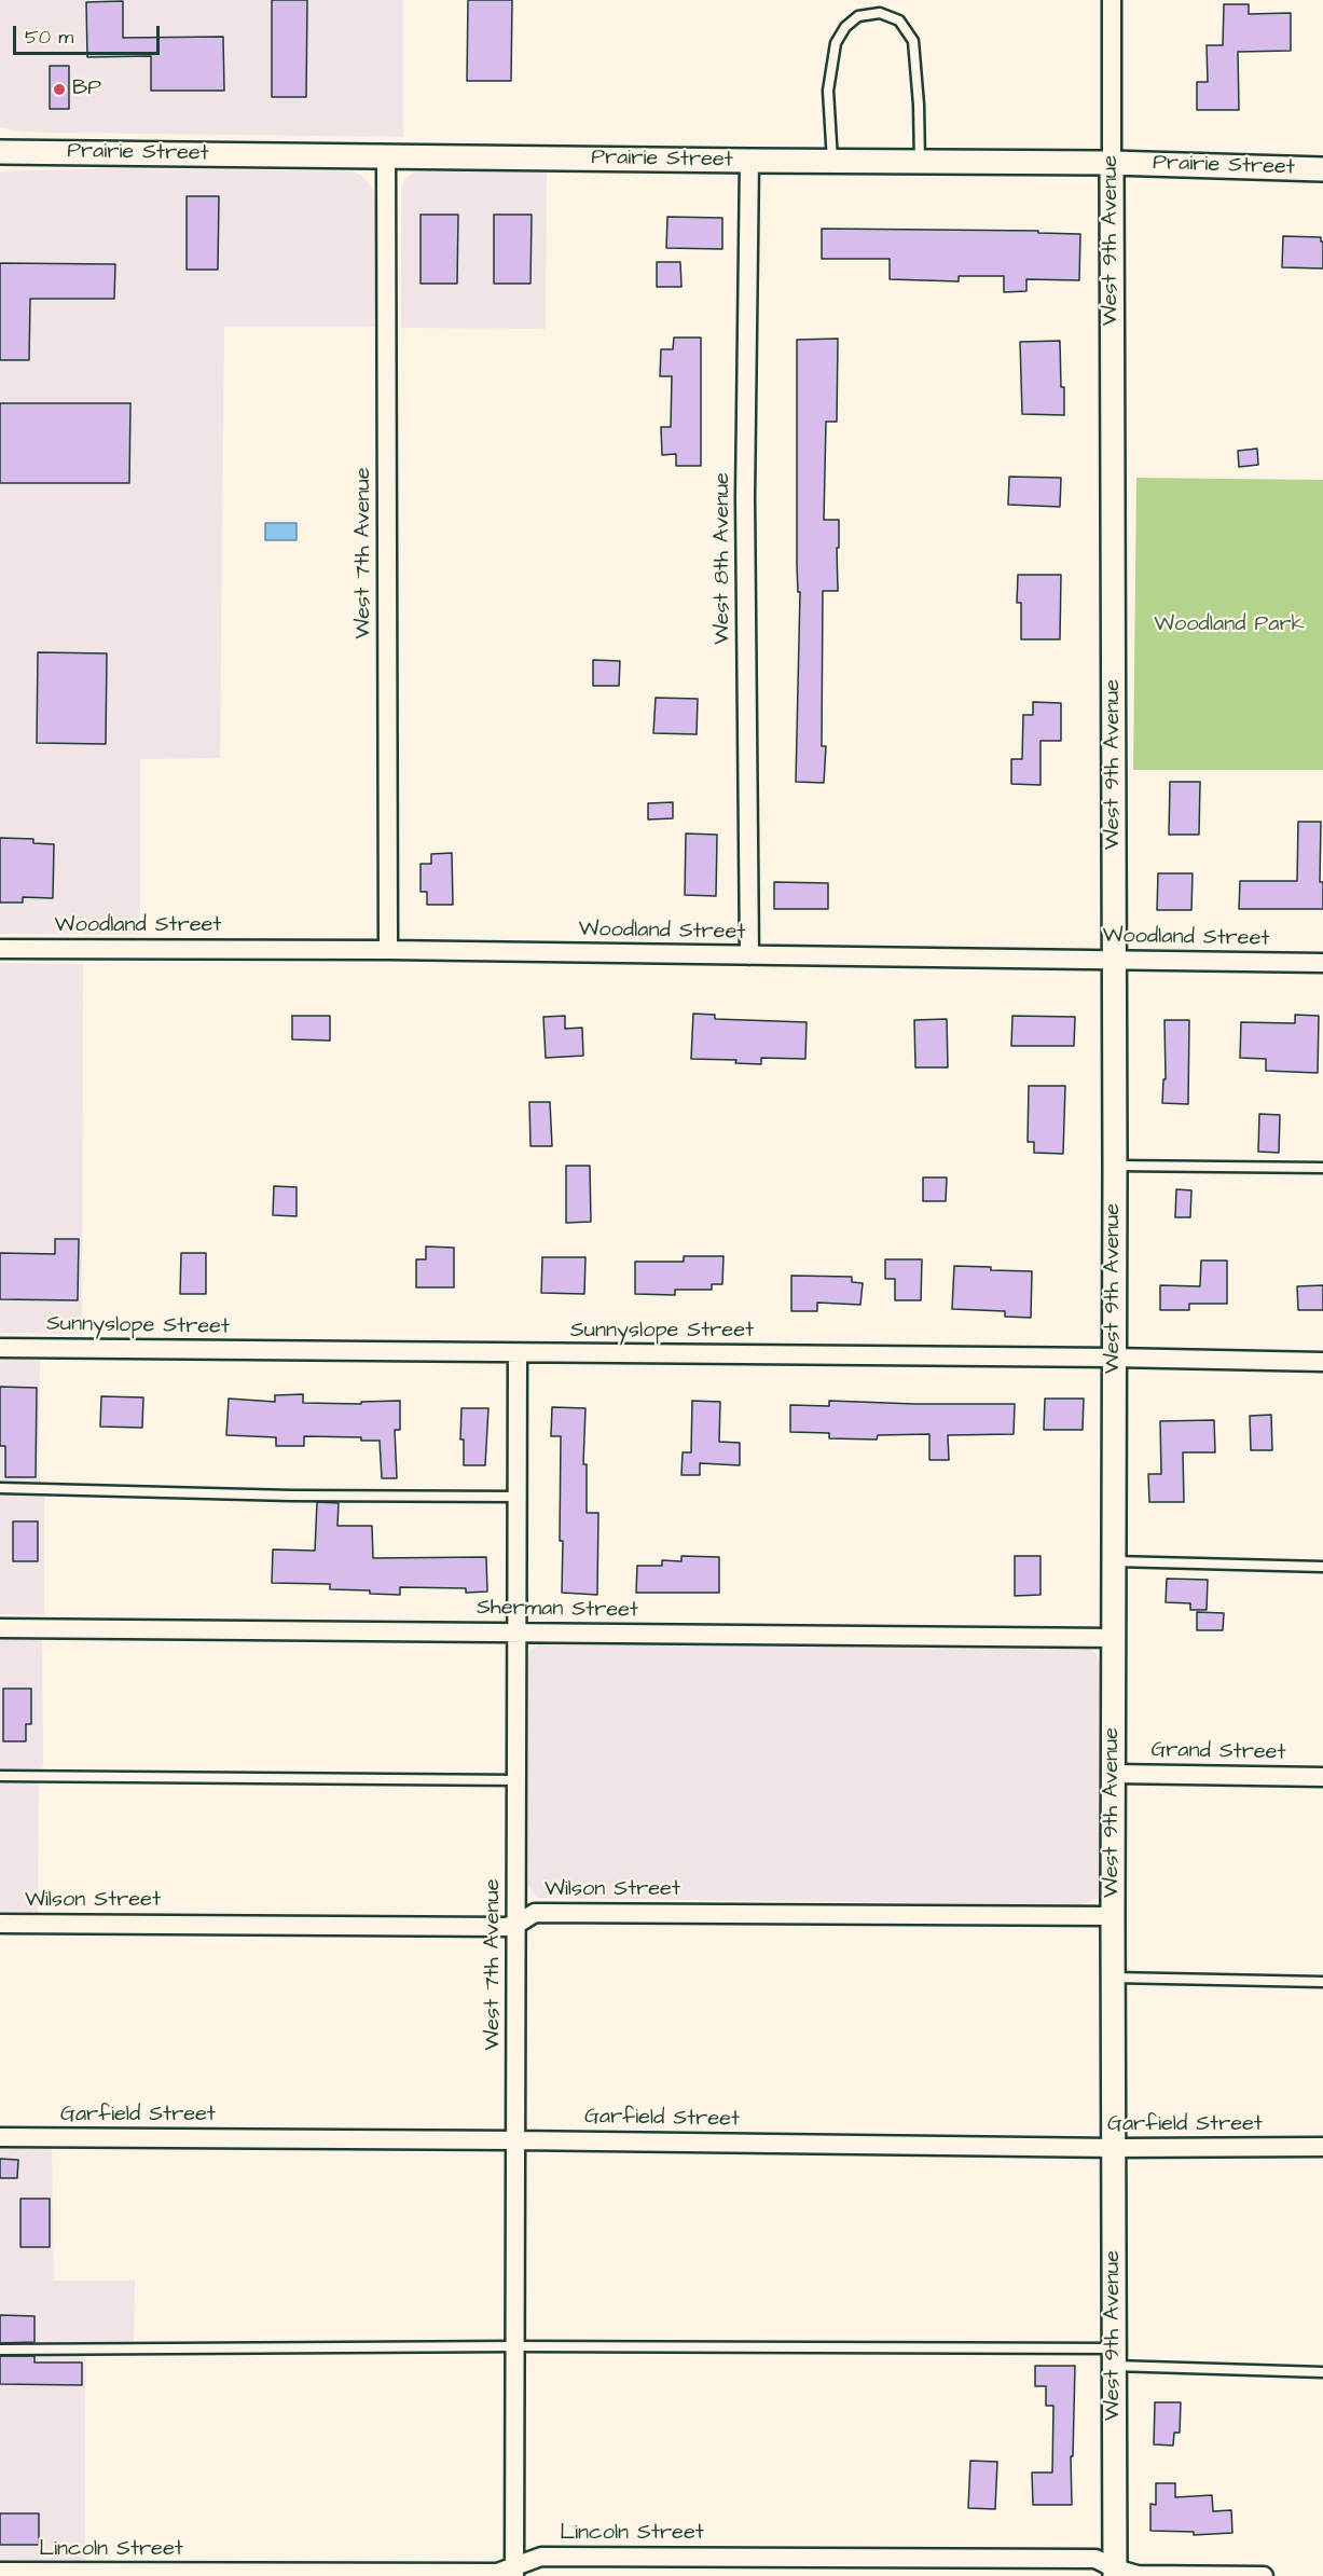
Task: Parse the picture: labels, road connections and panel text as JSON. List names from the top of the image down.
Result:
{
  "streets": {
    "street": [
      "Prairie Street",
      "West 9th Avenue",
      "West 7th Avenue",
      "West 8th Avenue",
      "Woodland Street",
      "Sunnyslope Street",
      "Sherman Street",
      "Grand Street",
      "Wilson Street",
      "Garfield Street",
      "Lincoln Street"
    ]
  },
  "crossings": [
    ["Prairie Street", "West 9th Avenue"],
    ["Prairie Street", "West 7th Avenue"],
    ["Prairie Street", "West 8th Avenue"],
    ["West 9th Avenue", "Woodland Street"],
    ["West 9th Avenue", "Sunnyslope Street"],
    ["West 9th Avenue", "Sherman Street"],
    ["West 9th Avenue", "Grand Street"],
    ["West 9th Avenue", "Wilson Street"],
    ["West 9th Avenue", "Garfield Street"],
    ["West 9th Avenue", "Lincoln Street"],
    ["West 7th Avenue", "Woodland Street"],
    ["West 7th Avenue", "Sunnyslope Street"],
    ["West 7th Avenue", "Sherman Street"],
    ["West 7th Avenue", "Wilson Street"],
    ["West 7th Avenue", "Garfield Street"],
    ["West 7th Avenue", "Lincoln Street"],
    ["West 8th Avenue", "Woodland Street"]
  ],
  "parks": ["Woodland Park"],
  "places": ["BP"],
  "scale_bar": "50 m"
}
